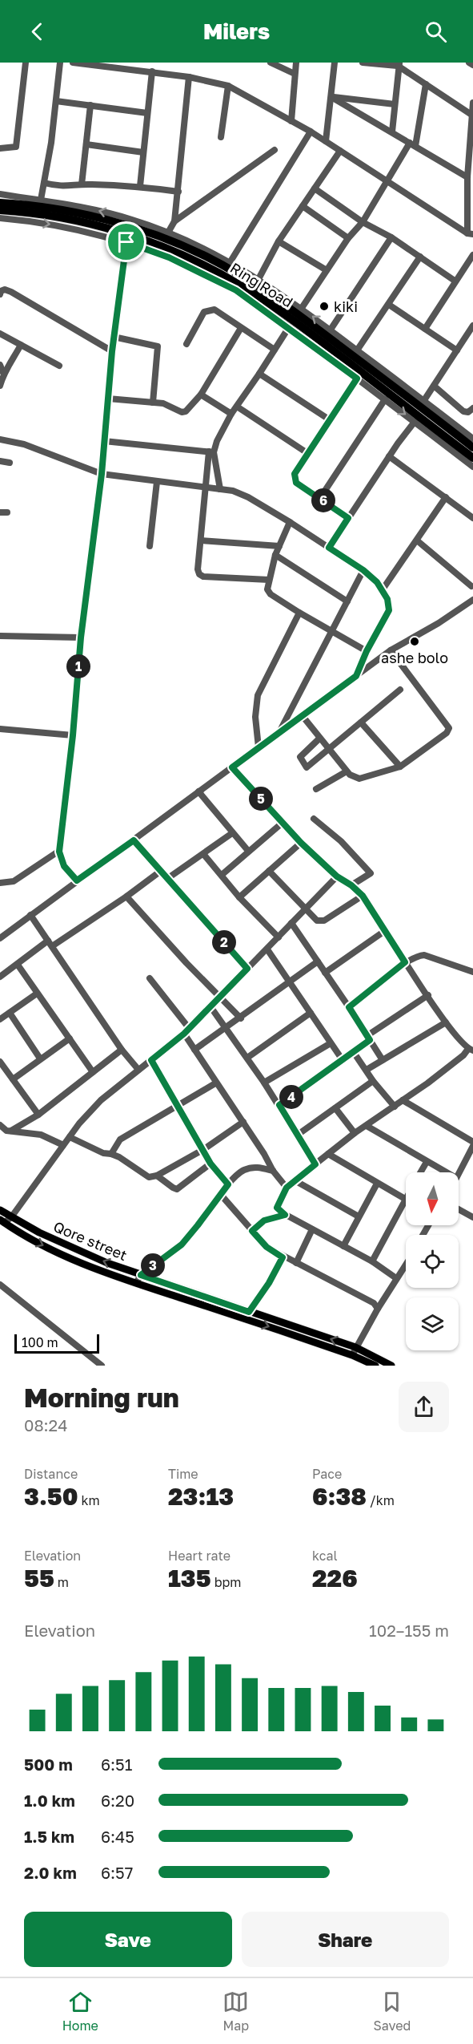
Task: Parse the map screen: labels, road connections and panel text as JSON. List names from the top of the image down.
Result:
{
  "streets": {
    "highway": ["Ring Road"],
    "main road": ["Qore street"]
  },
  "places": ["kiki", "ashe bolo"],
  "scale_bar": "100 m",
  "north": "bottom",
  "page": {
    "header": "Milers",
    "pins": [
      "6",
      "1",
      "5",
      "2",
      "4",
      "3"
    ],
    "scale": "100 m",
    "heading": ["Morning run", "08:24"],
    "stats": [
      ["Distance", "3.50 km"],
      ["Time", "23:13"],
      ["Pace", "6:38 /km"],
      ["Elevation", "55 m"],
      ["Heart rate", "135 bpm"],
      ["kcal", "226"]
    ],
    "chart": ["Elevation", "102–155 m"],
    "list": [
      {
        "name": "500 m",
        "note": "6:51"
      },
      {
        "name": "1.0 km",
        "note": "6:20"
      },
      {
        "name": "1.5 km",
        "note": "6:45"
      },
      {
        "name": "2.0 km",
        "note": "6:57"
      }
    ],
    "buttons": ["Save", "Share"],
    "tabs": ["Home", "Map", "Saved"]
  }
}
